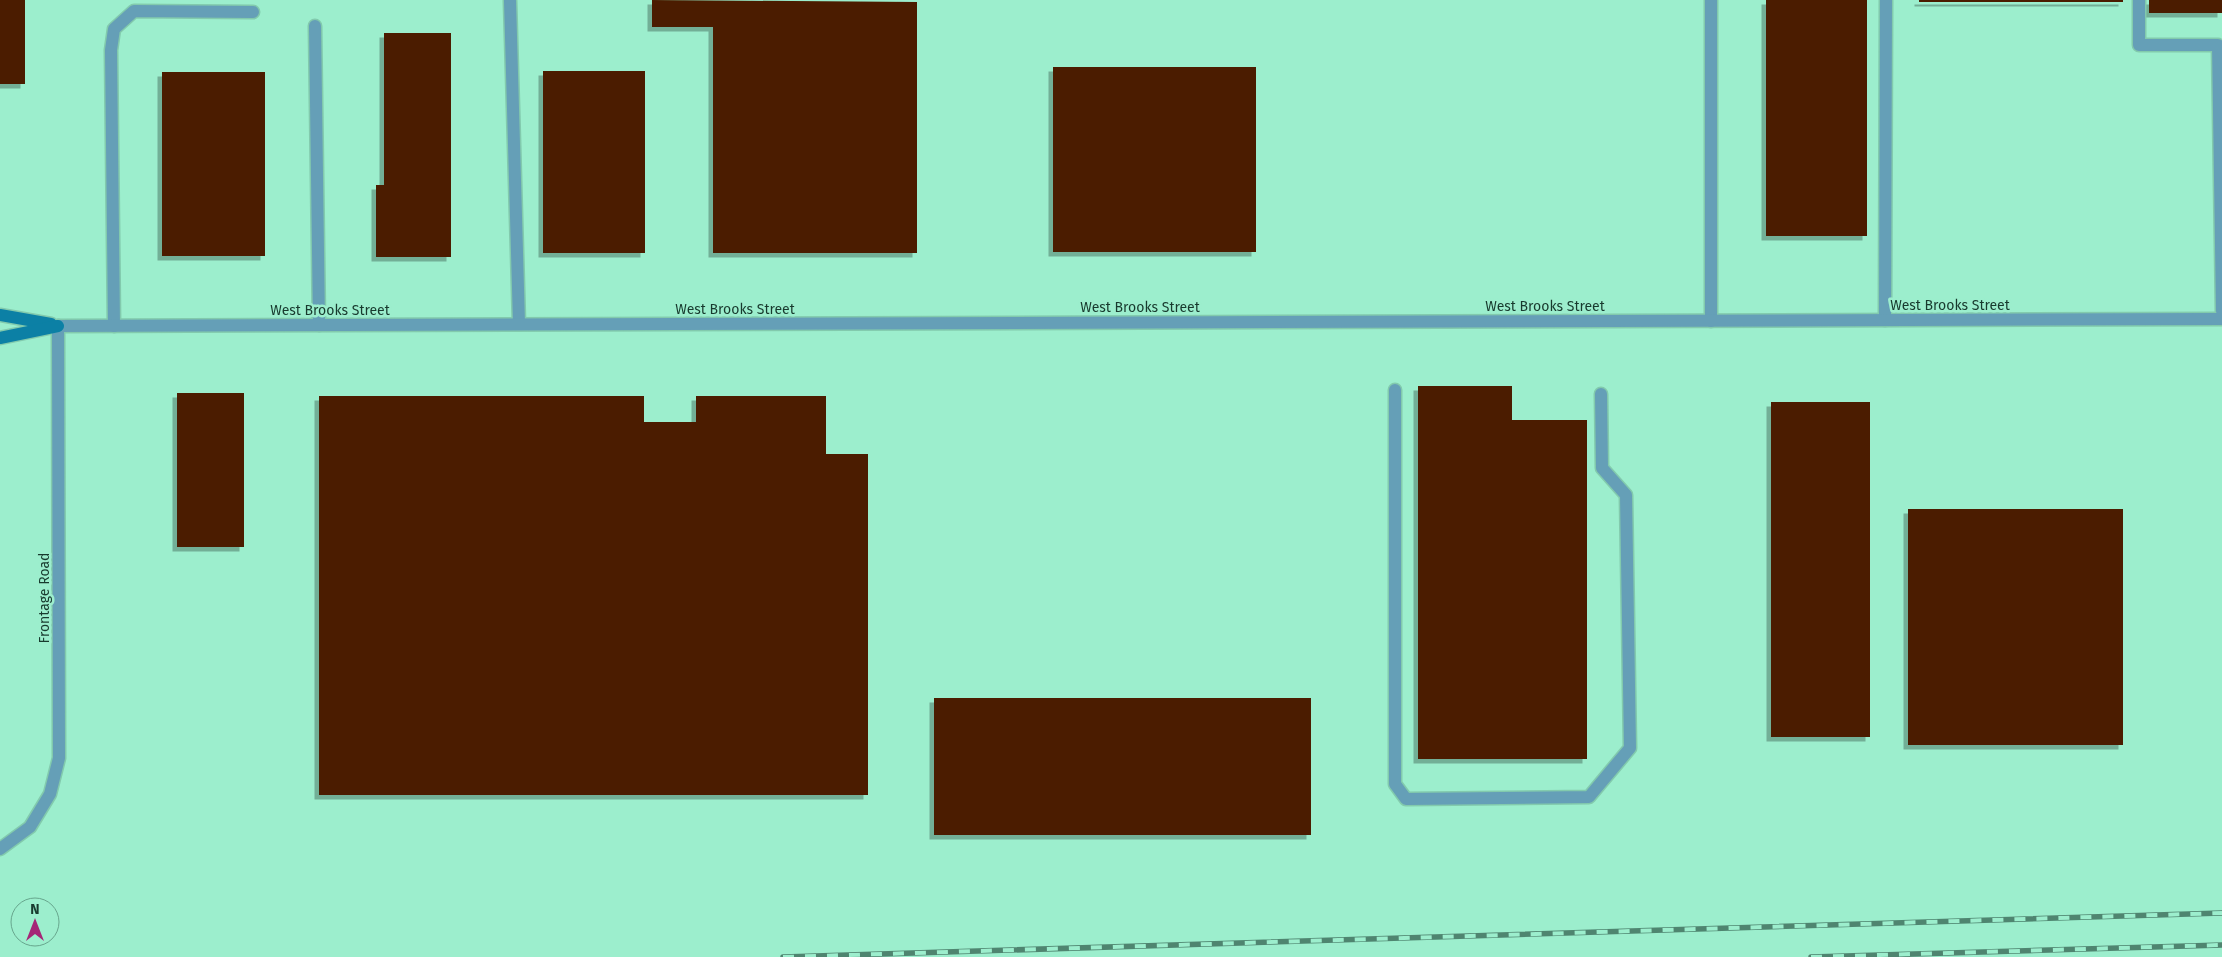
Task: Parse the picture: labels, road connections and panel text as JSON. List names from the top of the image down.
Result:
{
  "streets": {
    "street": ["West Brooks Street", "Frontage Road"]
  },
  "crossings": [
    ["West Brooks Street", "Frontage Road"]
  ],
  "north": "top"
}
